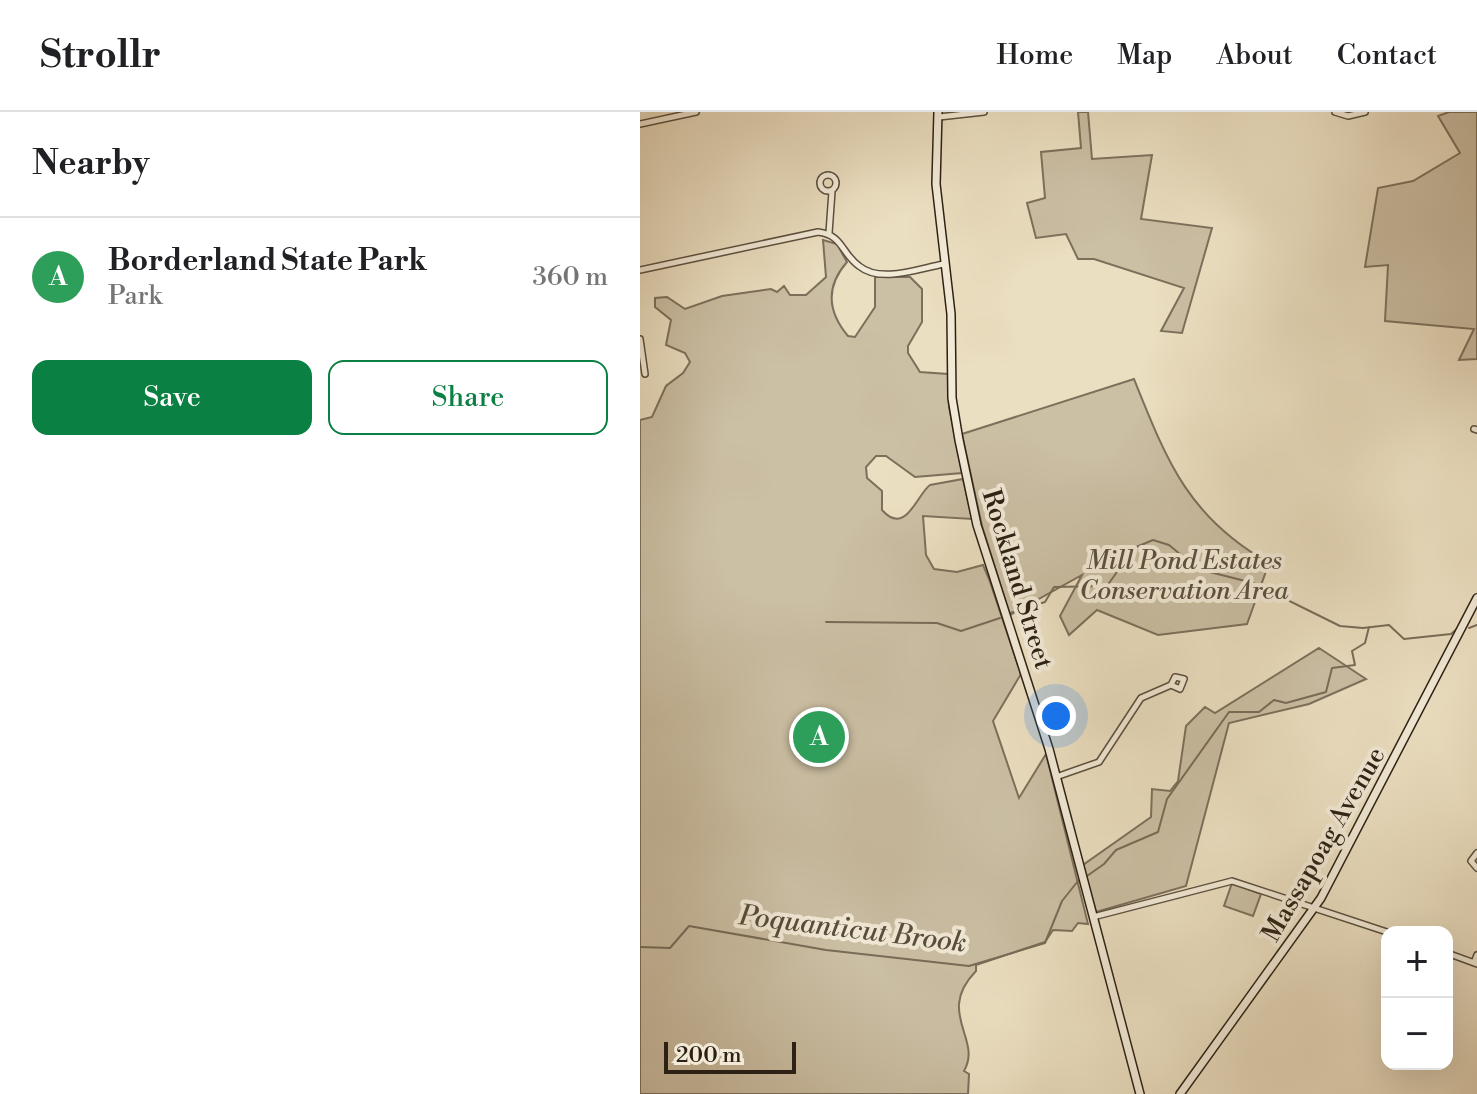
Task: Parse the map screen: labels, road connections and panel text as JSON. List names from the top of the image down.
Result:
{
  "streets": {
    "street": ["Rockland Street", "Massapoag Avenue"]
  },
  "water": ["Poquanticut Brook"],
  "parks": ["Mill Pond Estates Conservation Area"],
  "scale_bar": "200 m",
  "page": {
    "header": "Strollr",
    "nav": [
      "Home",
      "Map",
      "About",
      "Contact"
    ],
    "heading": "Nearby",
    "list": [
      {
        "mark": "A",
        "name": "Borderland State Park",
        "note": "Park",
        "value": "360 m"
      }
    ],
    "buttons": ["Save", "Share"],
    "pins": "A",
    "map_buttons": ["+", "−"],
    "scale": "200 m"
  }
}
